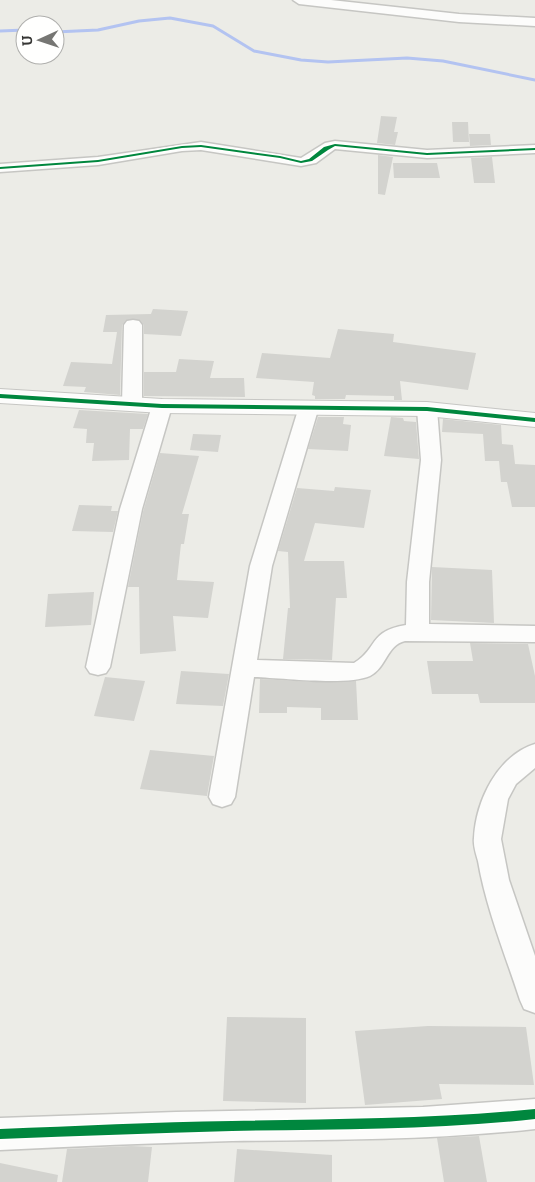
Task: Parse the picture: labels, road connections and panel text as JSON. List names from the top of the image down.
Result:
{
  "north": "left"
}
